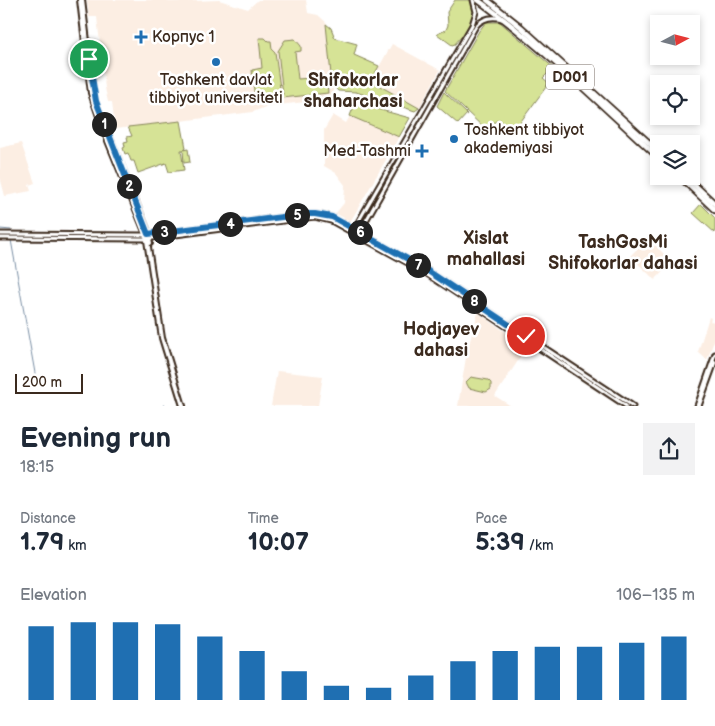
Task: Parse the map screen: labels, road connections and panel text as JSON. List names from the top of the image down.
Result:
{
  "streets": {
    "highway": ["D001"]
  },
  "districts": [
    "Shifokorlar shaharchasi",
    "Xislat mahallasi",
    "TashGosMi Shifokorlar dahasi",
    "Hodjayev dahasi"
  ],
  "places": {
    "health": ["Корпус 1", "Med-Tashmi"],
    "other": ["Toshkent davlat tibbiyot universiteti", "Toshkent tibbiyot akademiyasi"]
  },
  "scale_bar": "200 m",
  "north": "right",
  "page": {
    "pins": [
      "1",
      "2",
      "5",
      "4",
      "3",
      "6",
      "7",
      "8"
    ],
    "scale": "200 m",
    "heading": ["Evening run", "18:15"],
    "stats": [
      ["Distance", "1.79 km"],
      ["Time", "10:07"],
      ["Pace", "5:39 /km"]
    ],
    "chart": ["Elevation", "106–135 m"]
  }
}
